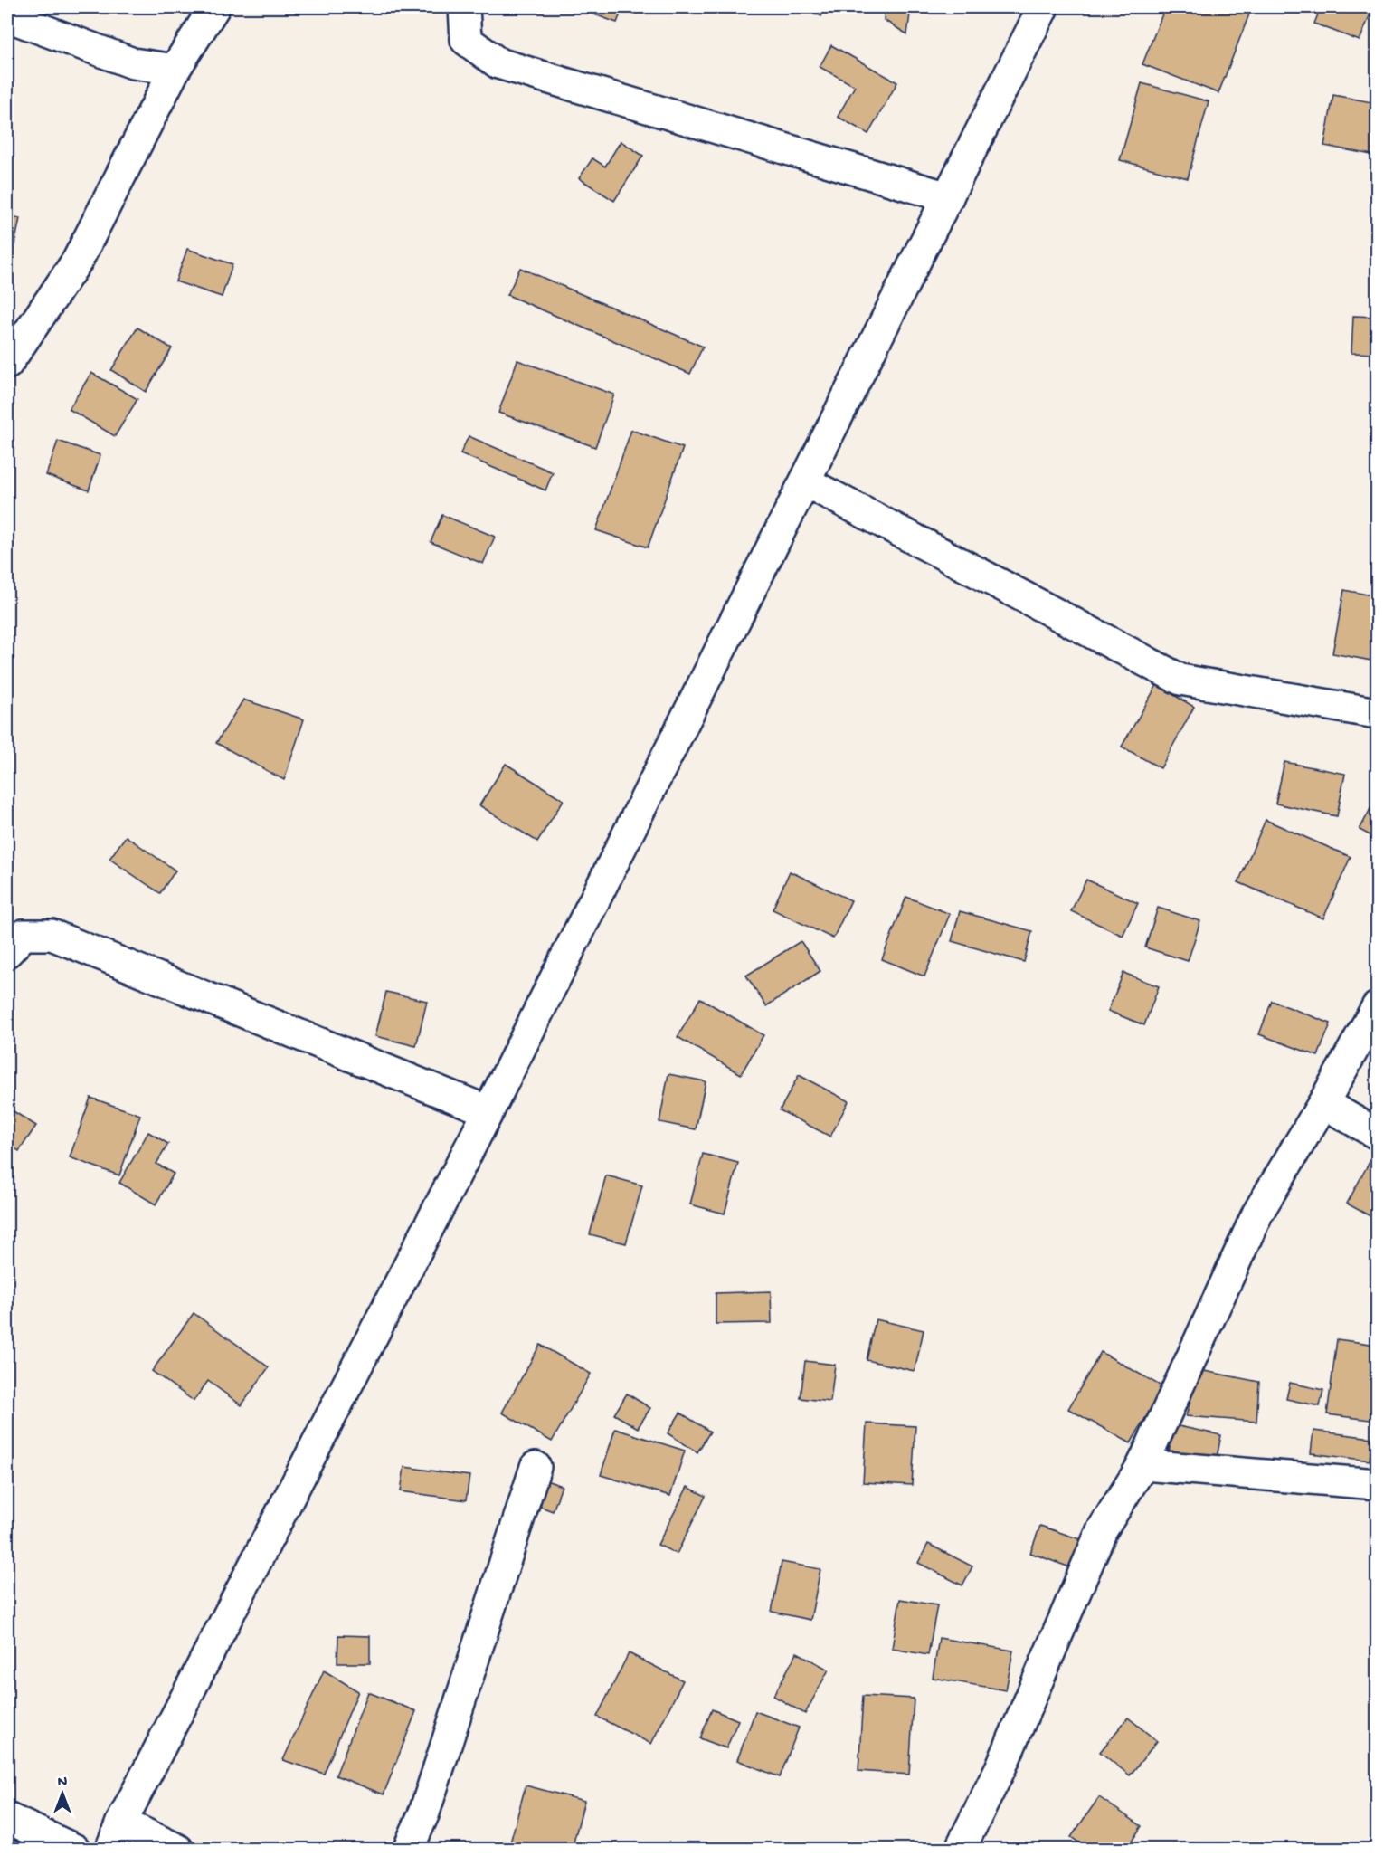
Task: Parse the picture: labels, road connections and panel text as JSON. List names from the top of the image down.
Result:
{
  "north": "top"
}
